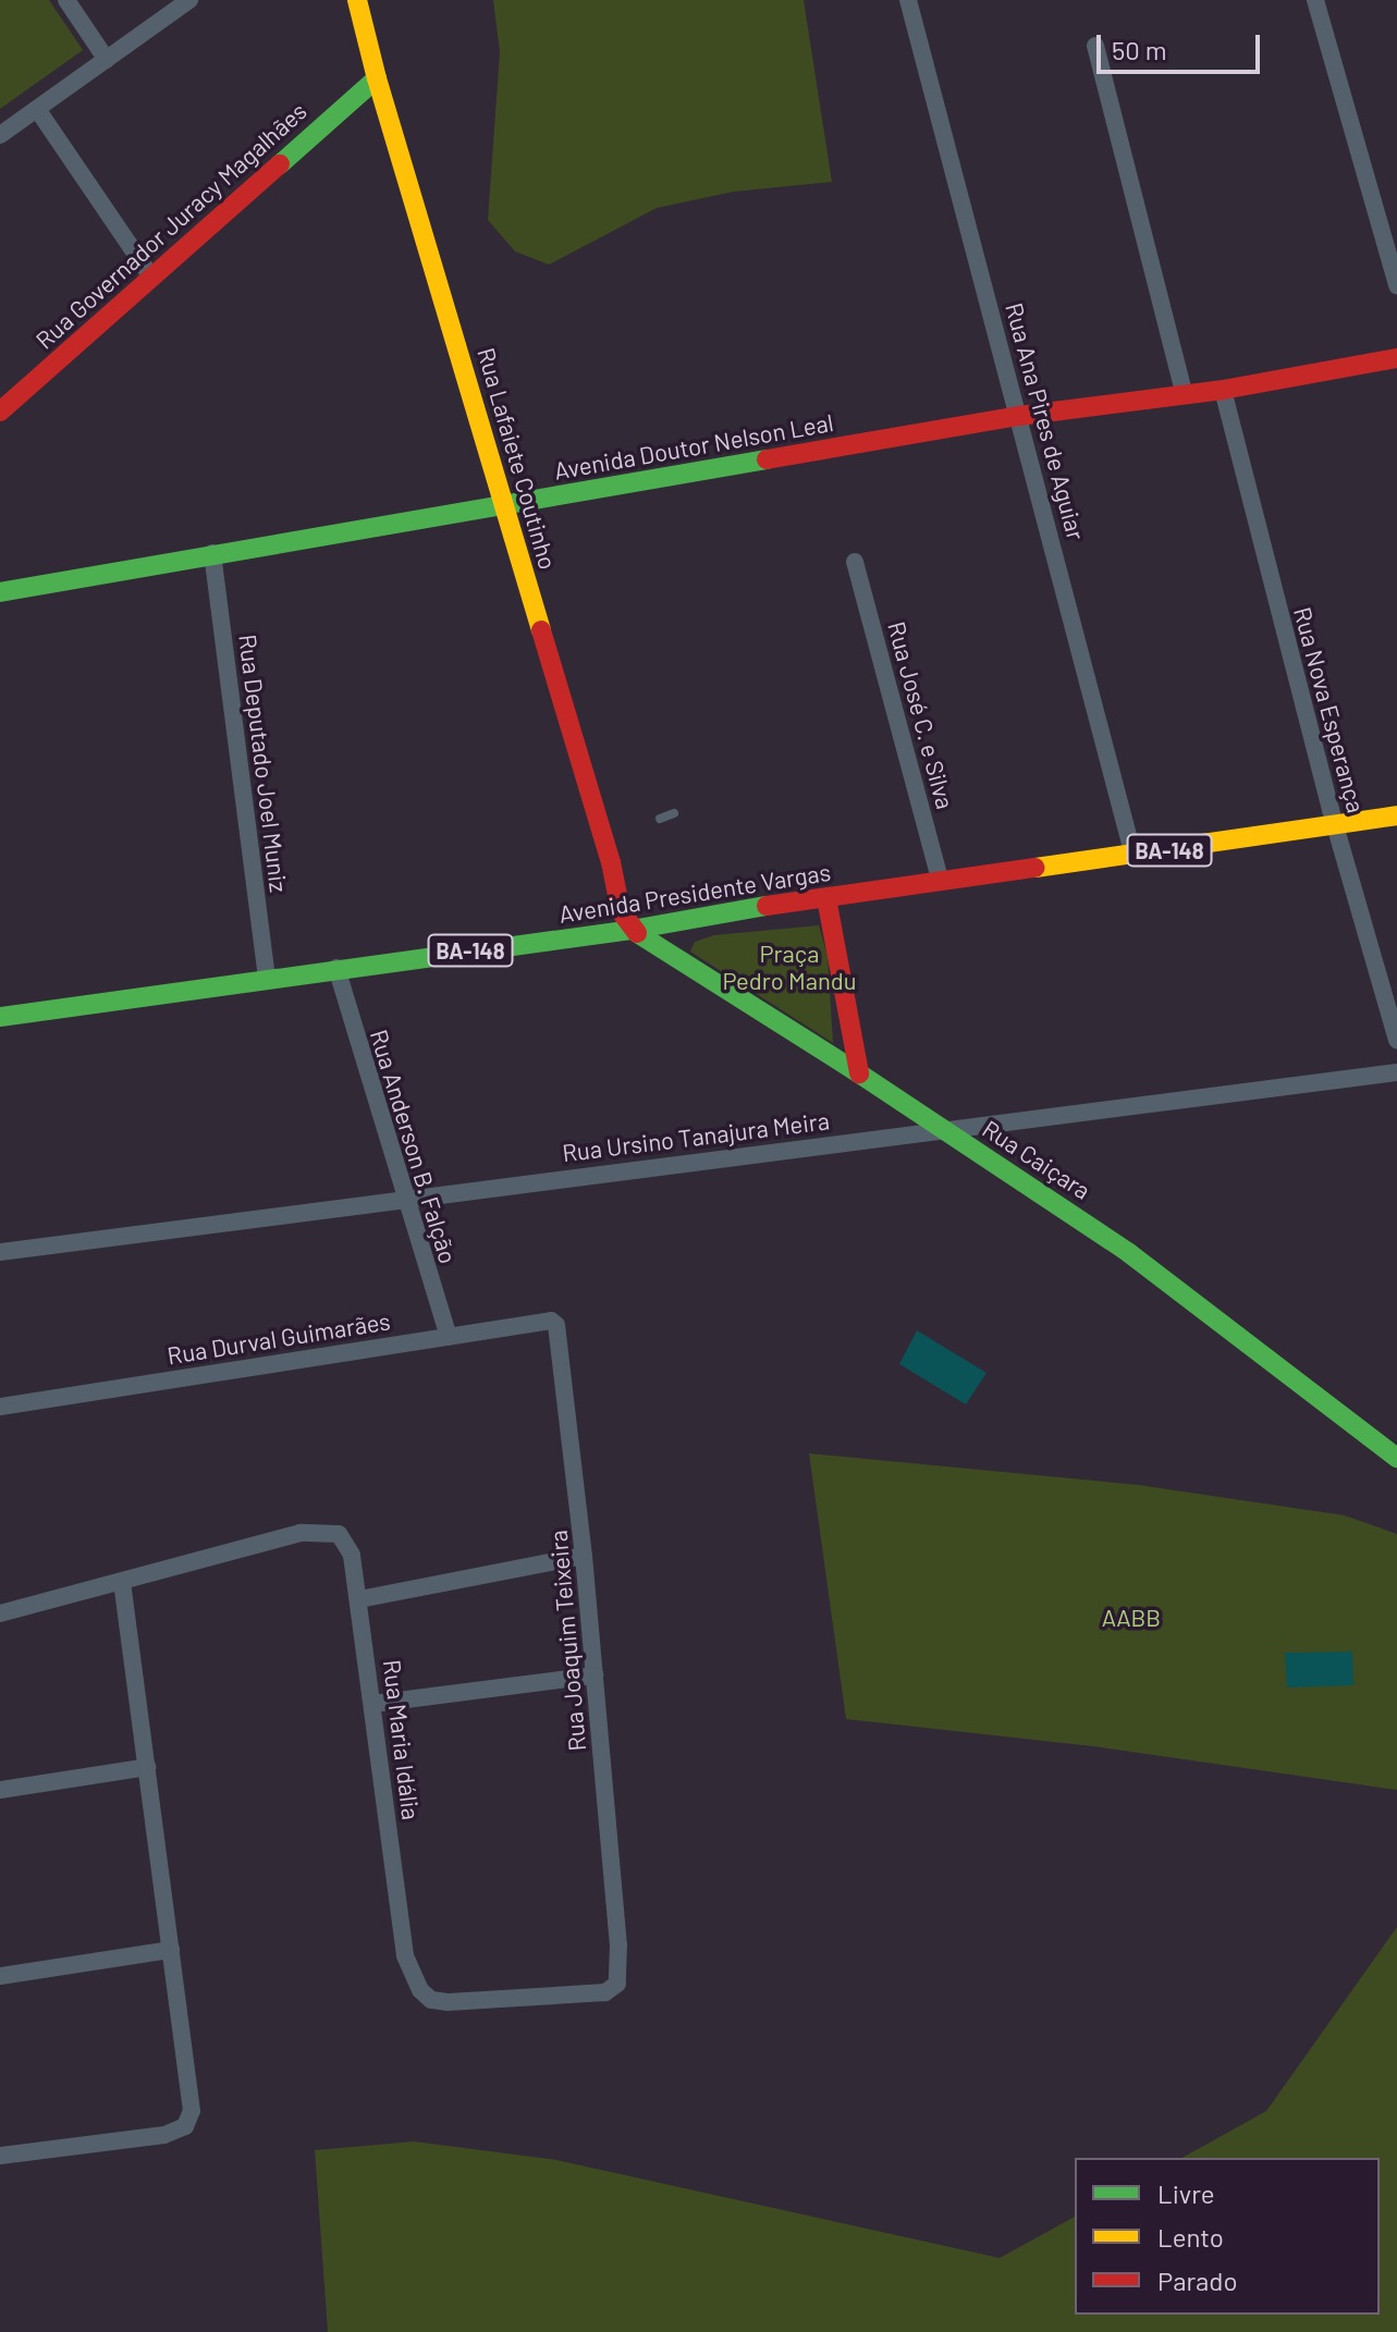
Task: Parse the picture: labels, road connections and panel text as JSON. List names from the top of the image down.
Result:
{
  "streets": {
    "street": [
      "Rua Governador Juracy Magalhães",
      "Rua Ana Pires de Aguiar",
      "Avenida Doutor Nelson Leal",
      "Rua Lafaiete Coutinho",
      "Rua Nova Esperança",
      "Rua José C. e Silva",
      "Rua Deputado Joel Muniz",
      "BA-148",
      "Avenida Presidente Vargas",
      "Rua Ursino Tanajura Meira",
      "Rua Anderson B. Falção",
      "Rua Caiçara",
      "Rua Durval Guimarães",
      "Rua Joaquim Teixeira",
      "Rua Maria Idália"
    ]
  },
  "crossings": [
    ["Rua Governador Juracy Magalhães", "Rua Lafaiete Coutinho"],
    ["Rua Ana Pires de Aguiar", "Avenida Doutor Nelson Leal"],
    ["Rua Ana Pires de Aguiar", "Avenida Presidente Vargas"],
    ["Avenida Doutor Nelson Leal", "Rua Lafaiete Coutinho"],
    ["Avenida Doutor Nelson Leal", "Rua Nova Esperança"],
    ["Avenida Doutor Nelson Leal", "Rua Deputado Joel Muniz"],
    ["Rua Lafaiete Coutinho", "Avenida Presidente Vargas"],
    ["Rua Lafaiete Coutinho", "Rua Caiçara"],
    ["Rua Nova Esperança", "Avenida Presidente Vargas"],
    ["Rua José C. e Silva", "Avenida Presidente Vargas"],
    ["Rua Deputado Joel Muniz", "Avenida Presidente Vargas"],
    ["Avenida Presidente Vargas", "Rua Anderson B. Falção"],
    ["Avenida Presidente Vargas", "Rua Caiçara"],
    ["Rua Ursino Tanajura Meira", "Rua Anderson B. Falção"],
    ["Rua Ursino Tanajura Meira", "Rua Caiçara"],
    ["Rua Anderson B. Falção", "Rua Durval Guimarães"],
    ["Rua Durval Guimarães", "Rua Joaquim Teixeira"],
    ["Rua Joaquim Teixeira", "Rua Maria Idália"]
  ],
  "parks": ["Praça Pedro Mandu", "AABB"],
  "legend": ["Livre", "Lento", "Parado"],
  "scale_bar": "50 m"
}
